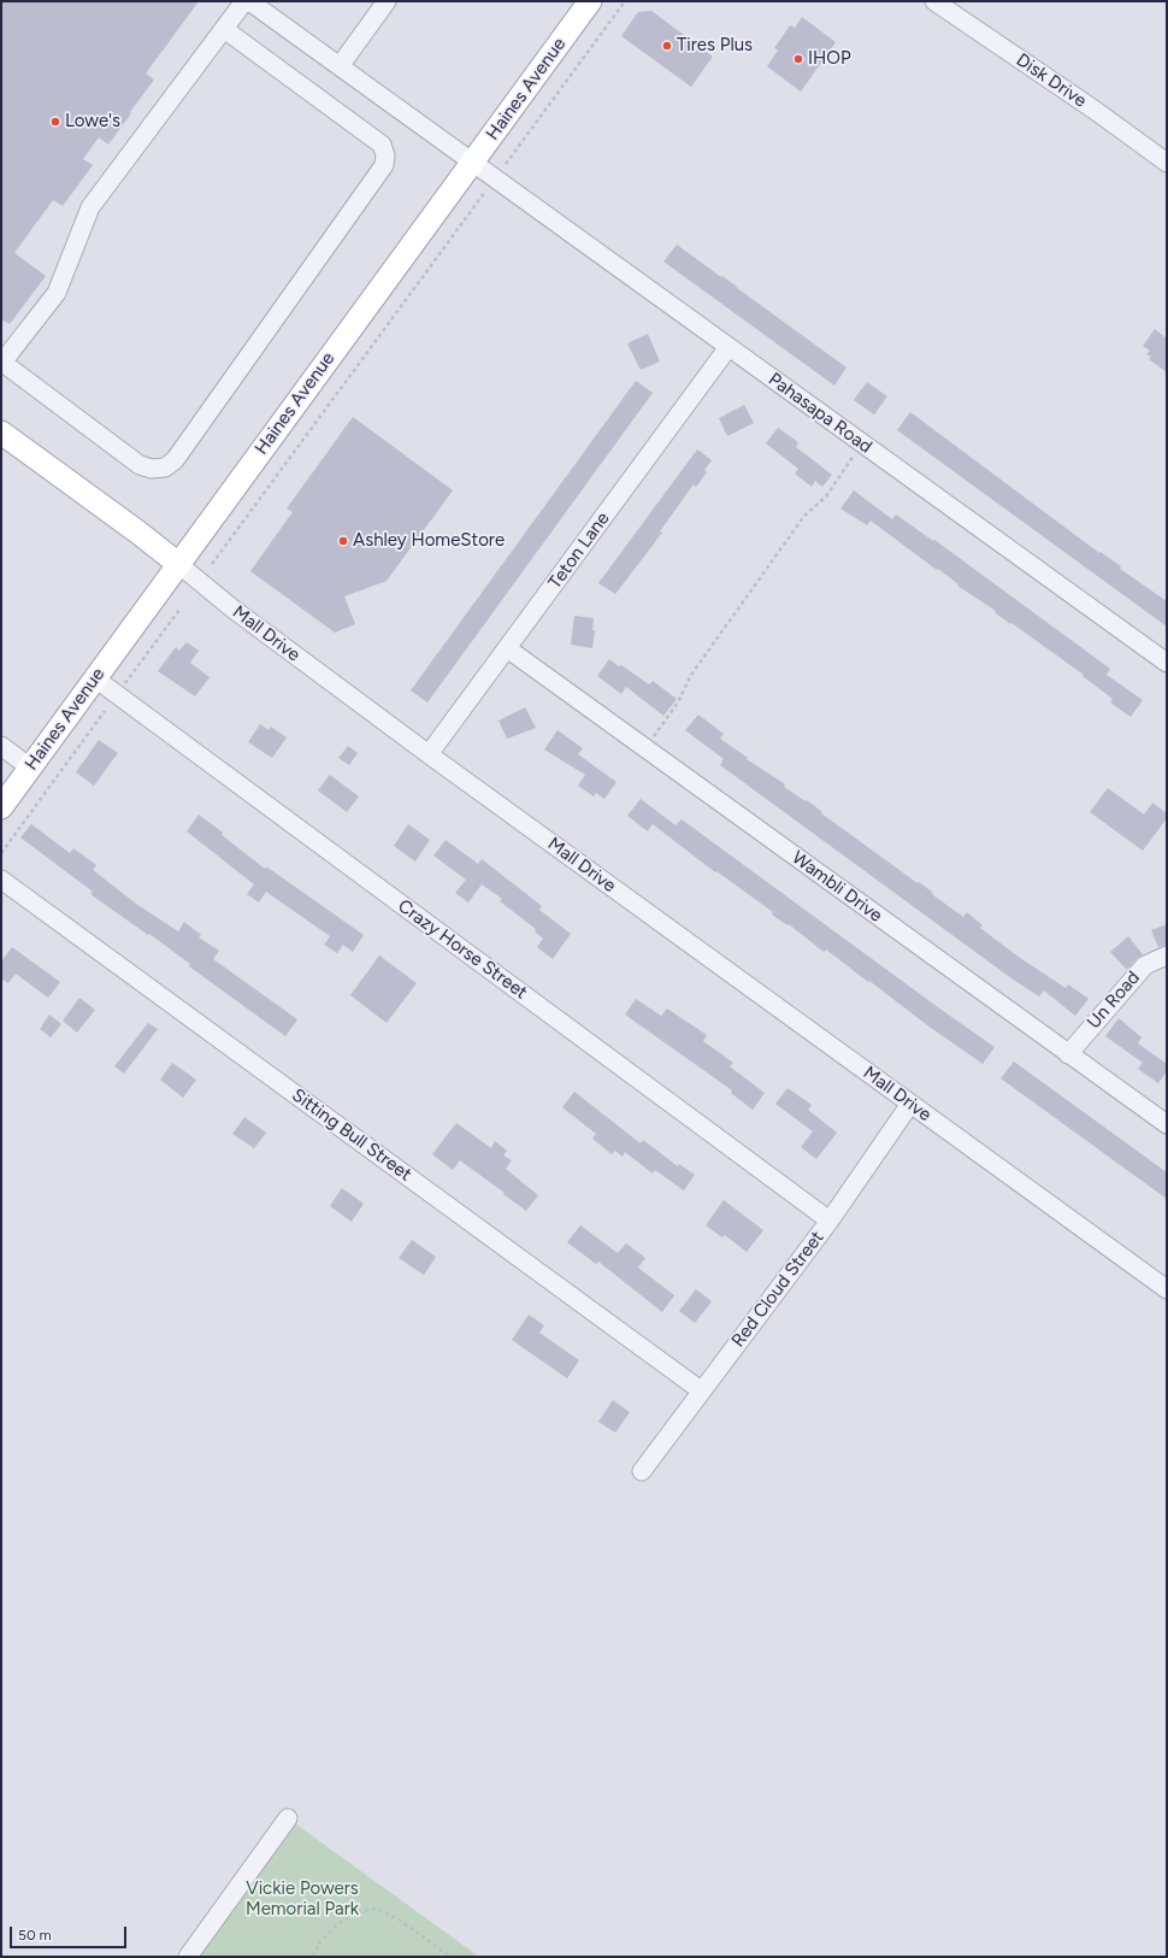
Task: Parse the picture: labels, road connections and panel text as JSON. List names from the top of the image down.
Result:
{
  "streets": {
    "main road": ["Haines Avenue", "Mall Drive"],
    "street": [
      "Disk Drive",
      "Pahasapa Road",
      "Teton Lane",
      "Wambli Drive",
      "Crazy Horse Street",
      "Un Road",
      "Sitting Bull Street",
      "Red Cloud Street"
    ]
  },
  "crossings": [
    ["Haines Avenue", "Pahasapa Road"],
    ["Haines Avenue", "Mall Drive"],
    ["Haines Avenue", "Crazy Horse Street"],
    ["Pahasapa Road", "Teton Lane"],
    ["Teton Lane", "Mall Drive"],
    ["Teton Lane", "Wambli Drive"],
    ["Mall Drive", "Red Cloud Street"],
    ["Wambli Drive", "Un Road"],
    ["Crazy Horse Street", "Red Cloud Street"],
    ["Sitting Bull Street", "Red Cloud Street"]
  ],
  "parks": ["Vickie Powers Memorial Park"],
  "places": [
    "Tires Plus",
    "IHOP",
    "Lowe's",
    "Ashley HomeStore"
  ],
  "scale_bar": "50 m"
}
